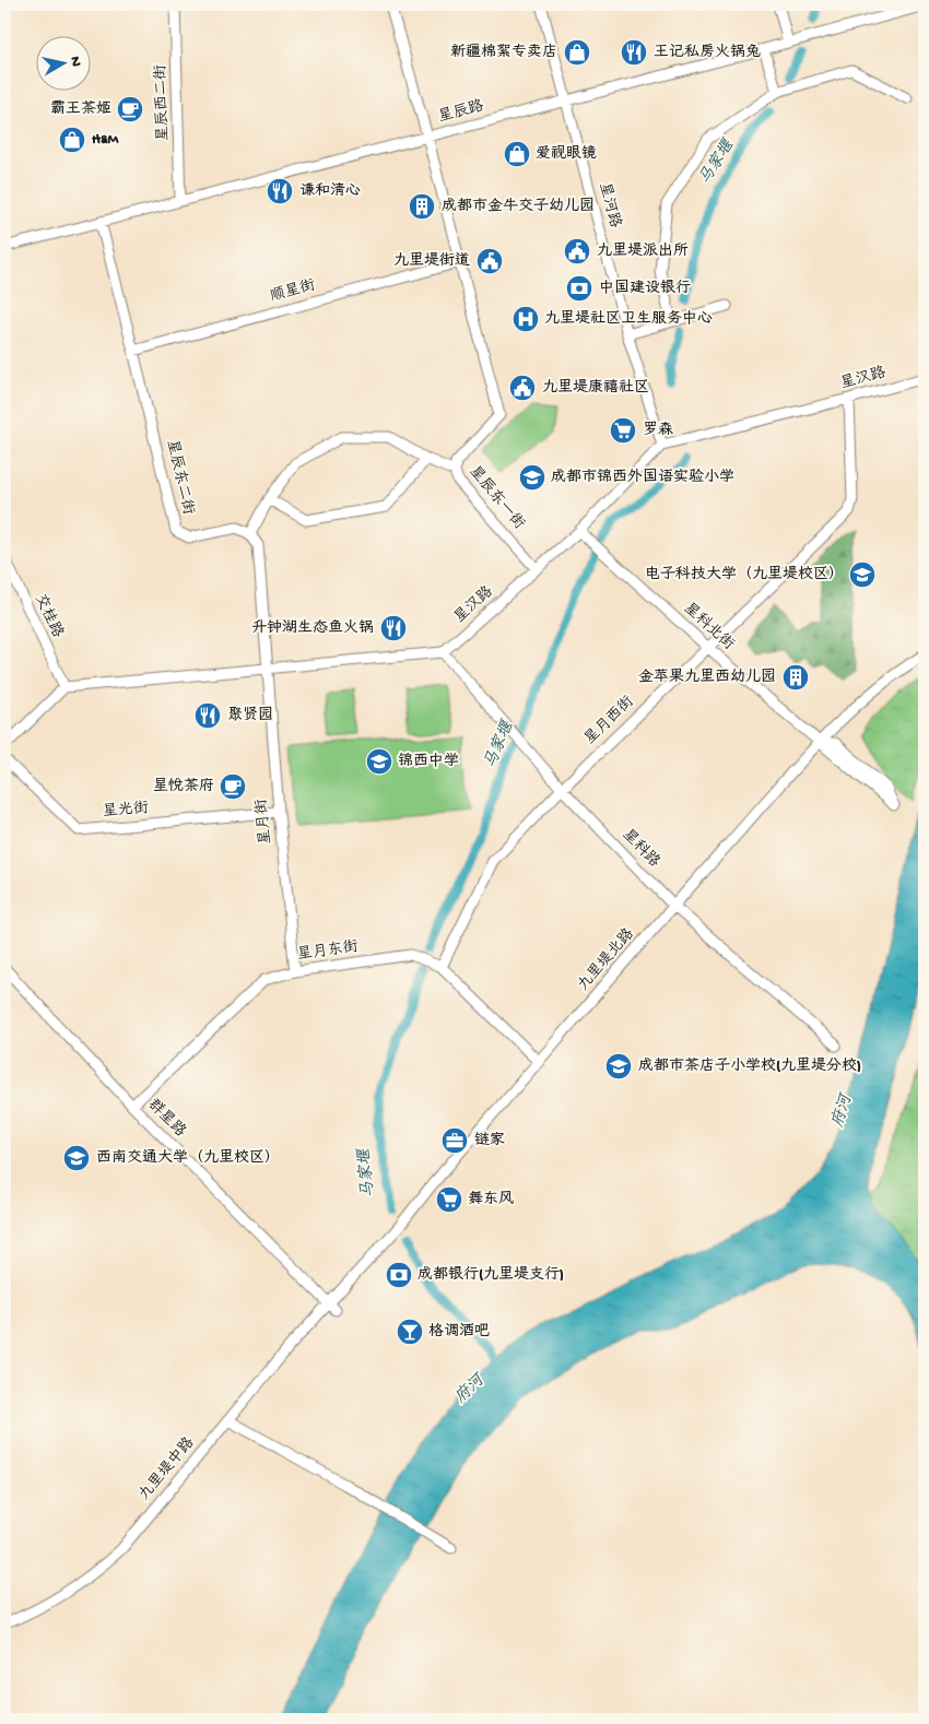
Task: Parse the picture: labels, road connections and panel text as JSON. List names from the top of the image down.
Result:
{
  "streets": {
    "street": [
      "星辰西二街",
      "星辰路",
      "星河路",
      "顺星街",
      "星汉路",
      "星辰东二街",
      "星辰东一街",
      "交桂路",
      "星科北街",
      "星月西街",
      "星光街",
      "星月街",
      "星科路",
      "星月东街",
      "九里堤北路",
      "群星路",
      "九里堤中路"
    ]
  },
  "crossings": [
    ["星辰西二街", "星辰路"],
    ["星辰路", "星河路"],
    ["星辰路", "星辰东二街"],
    ["星辰路", "星辰东一街"],
    ["星河路", "星汉路"],
    ["顺星街", "星辰东二街"],
    ["顺星街", "星辰东一街"],
    ["星汉路", "星辰东一街"],
    ["星汉路", "星科北街"],
    ["星汉路", "星月西街"],
    ["星汉路", "星科路"],
    ["星科北街", "星月西街"],
    ["星科北街", "九里堤北路"],
    ["星月西街", "星科路"],
    ["星月西街", "星月东街"],
    ["星光街", "星月街"],
    ["星月街", "星月东街"],
    ["星科路", "九里堤北路"],
    ["星月东街", "九里堤北路"],
    ["星月东街", "群星路"],
    ["九里堤北路", "群星路"],
    ["九里堤北路", "九里堤中路"],
    ["群星路", "九里堤中路"]
  ],
  "water": ["马家堰", "府河"],
  "places": {
    "shop": ["新疆棉絮专卖店", "H&M", "爱视眼镜"],
    "restaurant": [
      "王记私房火锅兔",
      "谦和清心",
      "升钟湖生态鱼火锅",
      "聚贤园"
    ],
    "cafe": ["霸王茶姬", "星悦茶府"],
    "building": ["成都市金牛交子幼儿园", "金苹果九里西幼儿园"],
    "public building": ["九里堤派出所", "九里堤街道", "九里堤康禧社区"],
    "bank": ["中国建设银行", "成都银行(九里堤支行)"],
    "hospital": ["九里堤社区卫生服务中心"],
    "supermarket": ["罗森", "舞东风"],
    "school or university": [
      "成都市锦西外国语实验小学",
      "电子科技大学（九里堤校区）",
      "锦西中学",
      "成都市茶店子小学校(九里堤分校)",
      "西南交通大学（九里校区）"
    ],
    "office": ["链家"],
    "bar": ["格调酒吧"]
  },
  "north": "right"
}
